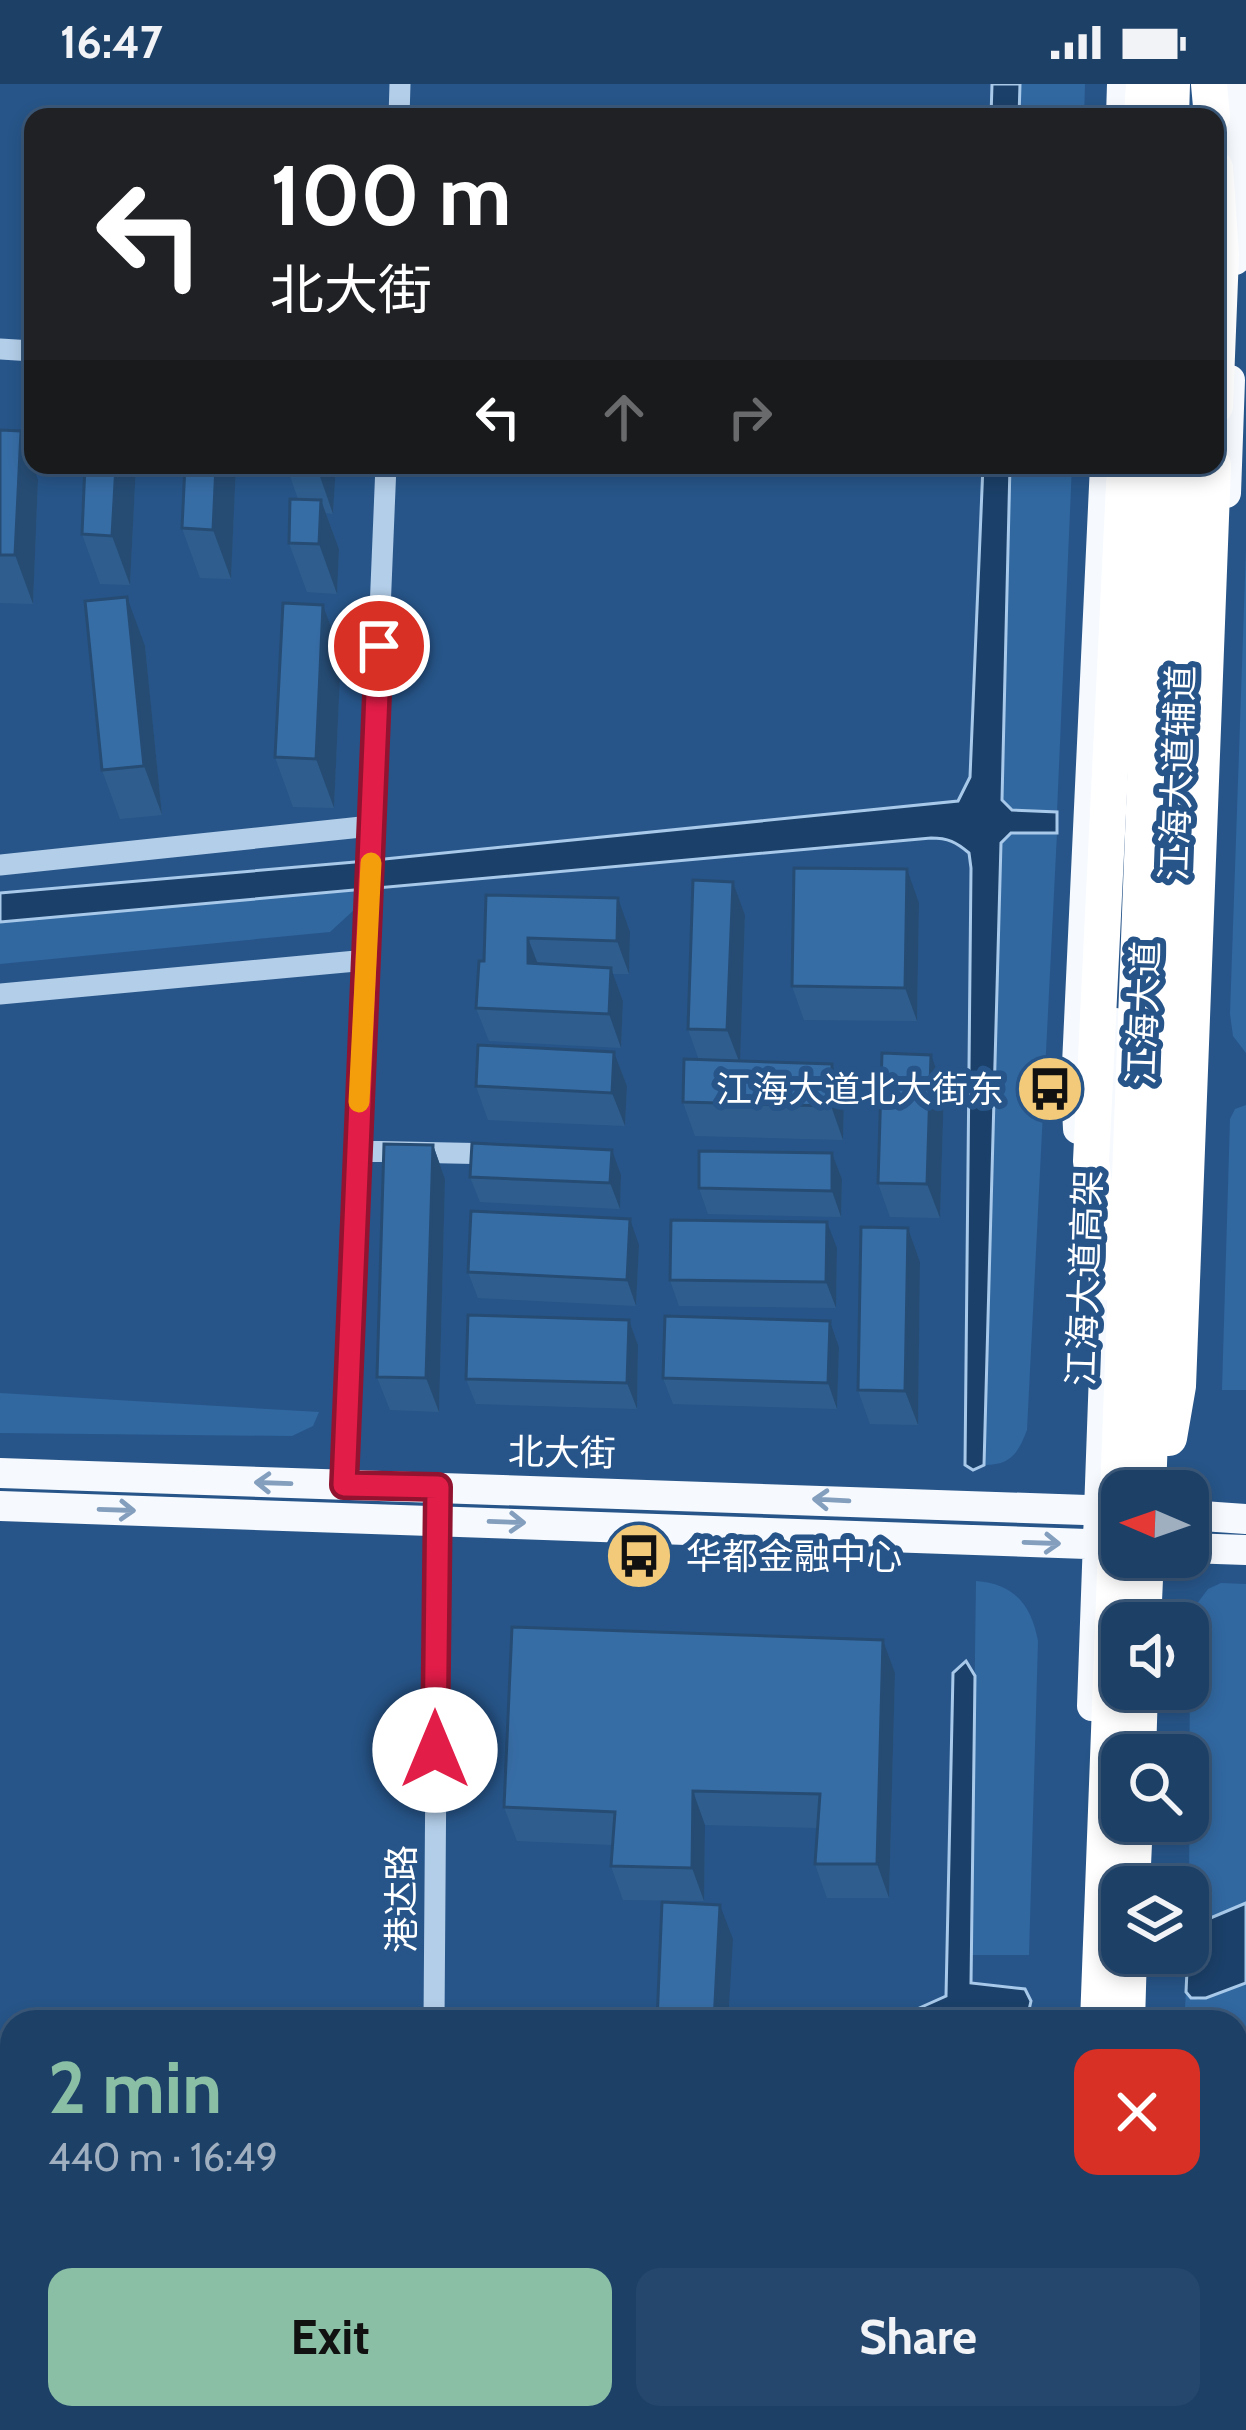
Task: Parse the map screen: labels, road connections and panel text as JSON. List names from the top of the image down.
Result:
{
  "streets": {
    "highway": ["江海大道高架"],
    "main road": ["江海大道辅道", "江海大道", "北大街"],
    "street": ["港达路"]
  },
  "crossings": [
    ["北大街", "港达路"]
  ],
  "places": {
    "bus stop": ["江海大道北大街东", "华都金融中心"]
  },
  "north": "left",
  "page": {
    "status": "16:47",
    "turn": ["100 m", "北大街"],
    "heading": ["2 min", "440 m · 16:49"],
    "buttons": ["Exit", "Share"]
  }
}
